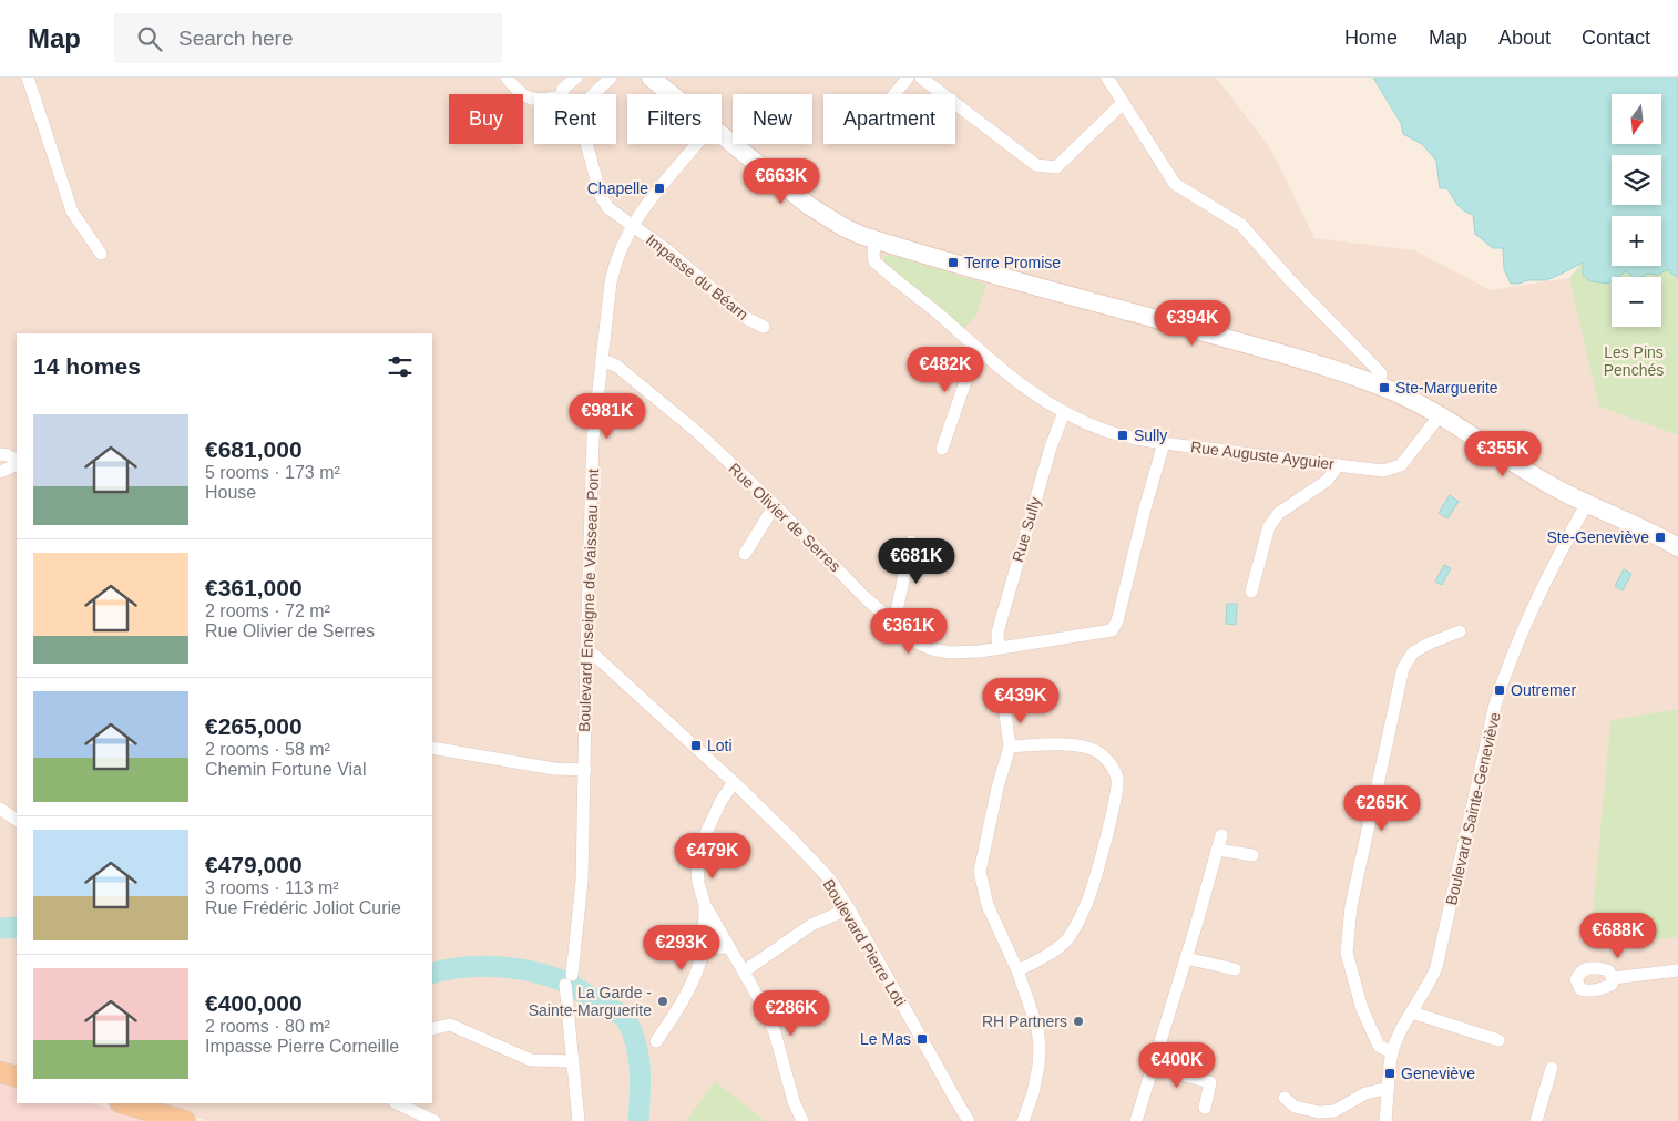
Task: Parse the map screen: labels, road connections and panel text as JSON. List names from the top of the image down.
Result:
{
  "streets": {
    "street": [
      "Impasse du Béarn",
      "Rue Auguste Ayguier",
      "Rue Olivier de Serres",
      "Rue Sully",
      "Boulevard Enseigne de Vaisseau Pont",
      "Boulevard Sainte-Geneviève",
      "Boulevard Pierre Loti"
    ]
  },
  "crossings": [
    ["Impasse du Béarn", "Boulevard Enseigne de Vaisseau Pont"],
    ["Rue Auguste Ayguier", "Rue Olivier de Serres"],
    ["Rue Auguste Ayguier", "Rue Sully"],
    ["Rue Olivier de Serres", "Rue Sully"],
    ["Rue Olivier de Serres", "Boulevard Enseigne de Vaisseau Pont"],
    ["Boulevard Enseigne de Vaisseau Pont", "Boulevard Pierre Loti"]
  ],
  "parks": ["Les Pins Penchés"],
  "places": {
    "transit": [
      "Chapelle",
      "Terre Promise",
      "Ste-Marguerite",
      "Sully",
      "Ste-Geneviève",
      "Outremer",
      "Loti",
      "Le Mas",
      "Geneviève"
    ],
    "other": ["La Garde - Sainte-Marguerite", "RH Partners"]
  },
  "north": "bottom",
  "page": {
    "header": "Map",
    "search": "Search here",
    "nav": [
      "Home",
      "Map",
      "About",
      "Contact"
    ],
    "map_buttons": ["+", "−"],
    "chip": [
      "Buy",
      "Rent",
      "Filters",
      "New",
      "Apartment"
    ],
    "price": [
      "€663K",
      "€394K",
      "€482K",
      "€981K",
      "€355K",
      "€681K",
      "€361K",
      "€439K",
      "€265K",
      "€479K",
      "€688K",
      "€293K",
      "€286K",
      "€400K"
    ],
    "heading": "14 homes",
    "list": [
      {
        "name": "€681,000",
        "note": "5 rooms · 173 m² · House"
      },
      {
        "name": "€361,000",
        "note": "2 rooms · 72 m² · Rue Olivier de Serres"
      },
      {
        "name": "€265,000",
        "note": "2 rooms · 58 m² · Chemin Fortune Vial"
      },
      {
        "name": "€479,000",
        "note": "3 rooms · 113 m² · Rue Frédéric Joliot Curie"
      },
      {
        "name": "€400,000",
        "note": "2 rooms · 80 m² · Impasse Pierre Corneille"
      }
    ]
  }
}
